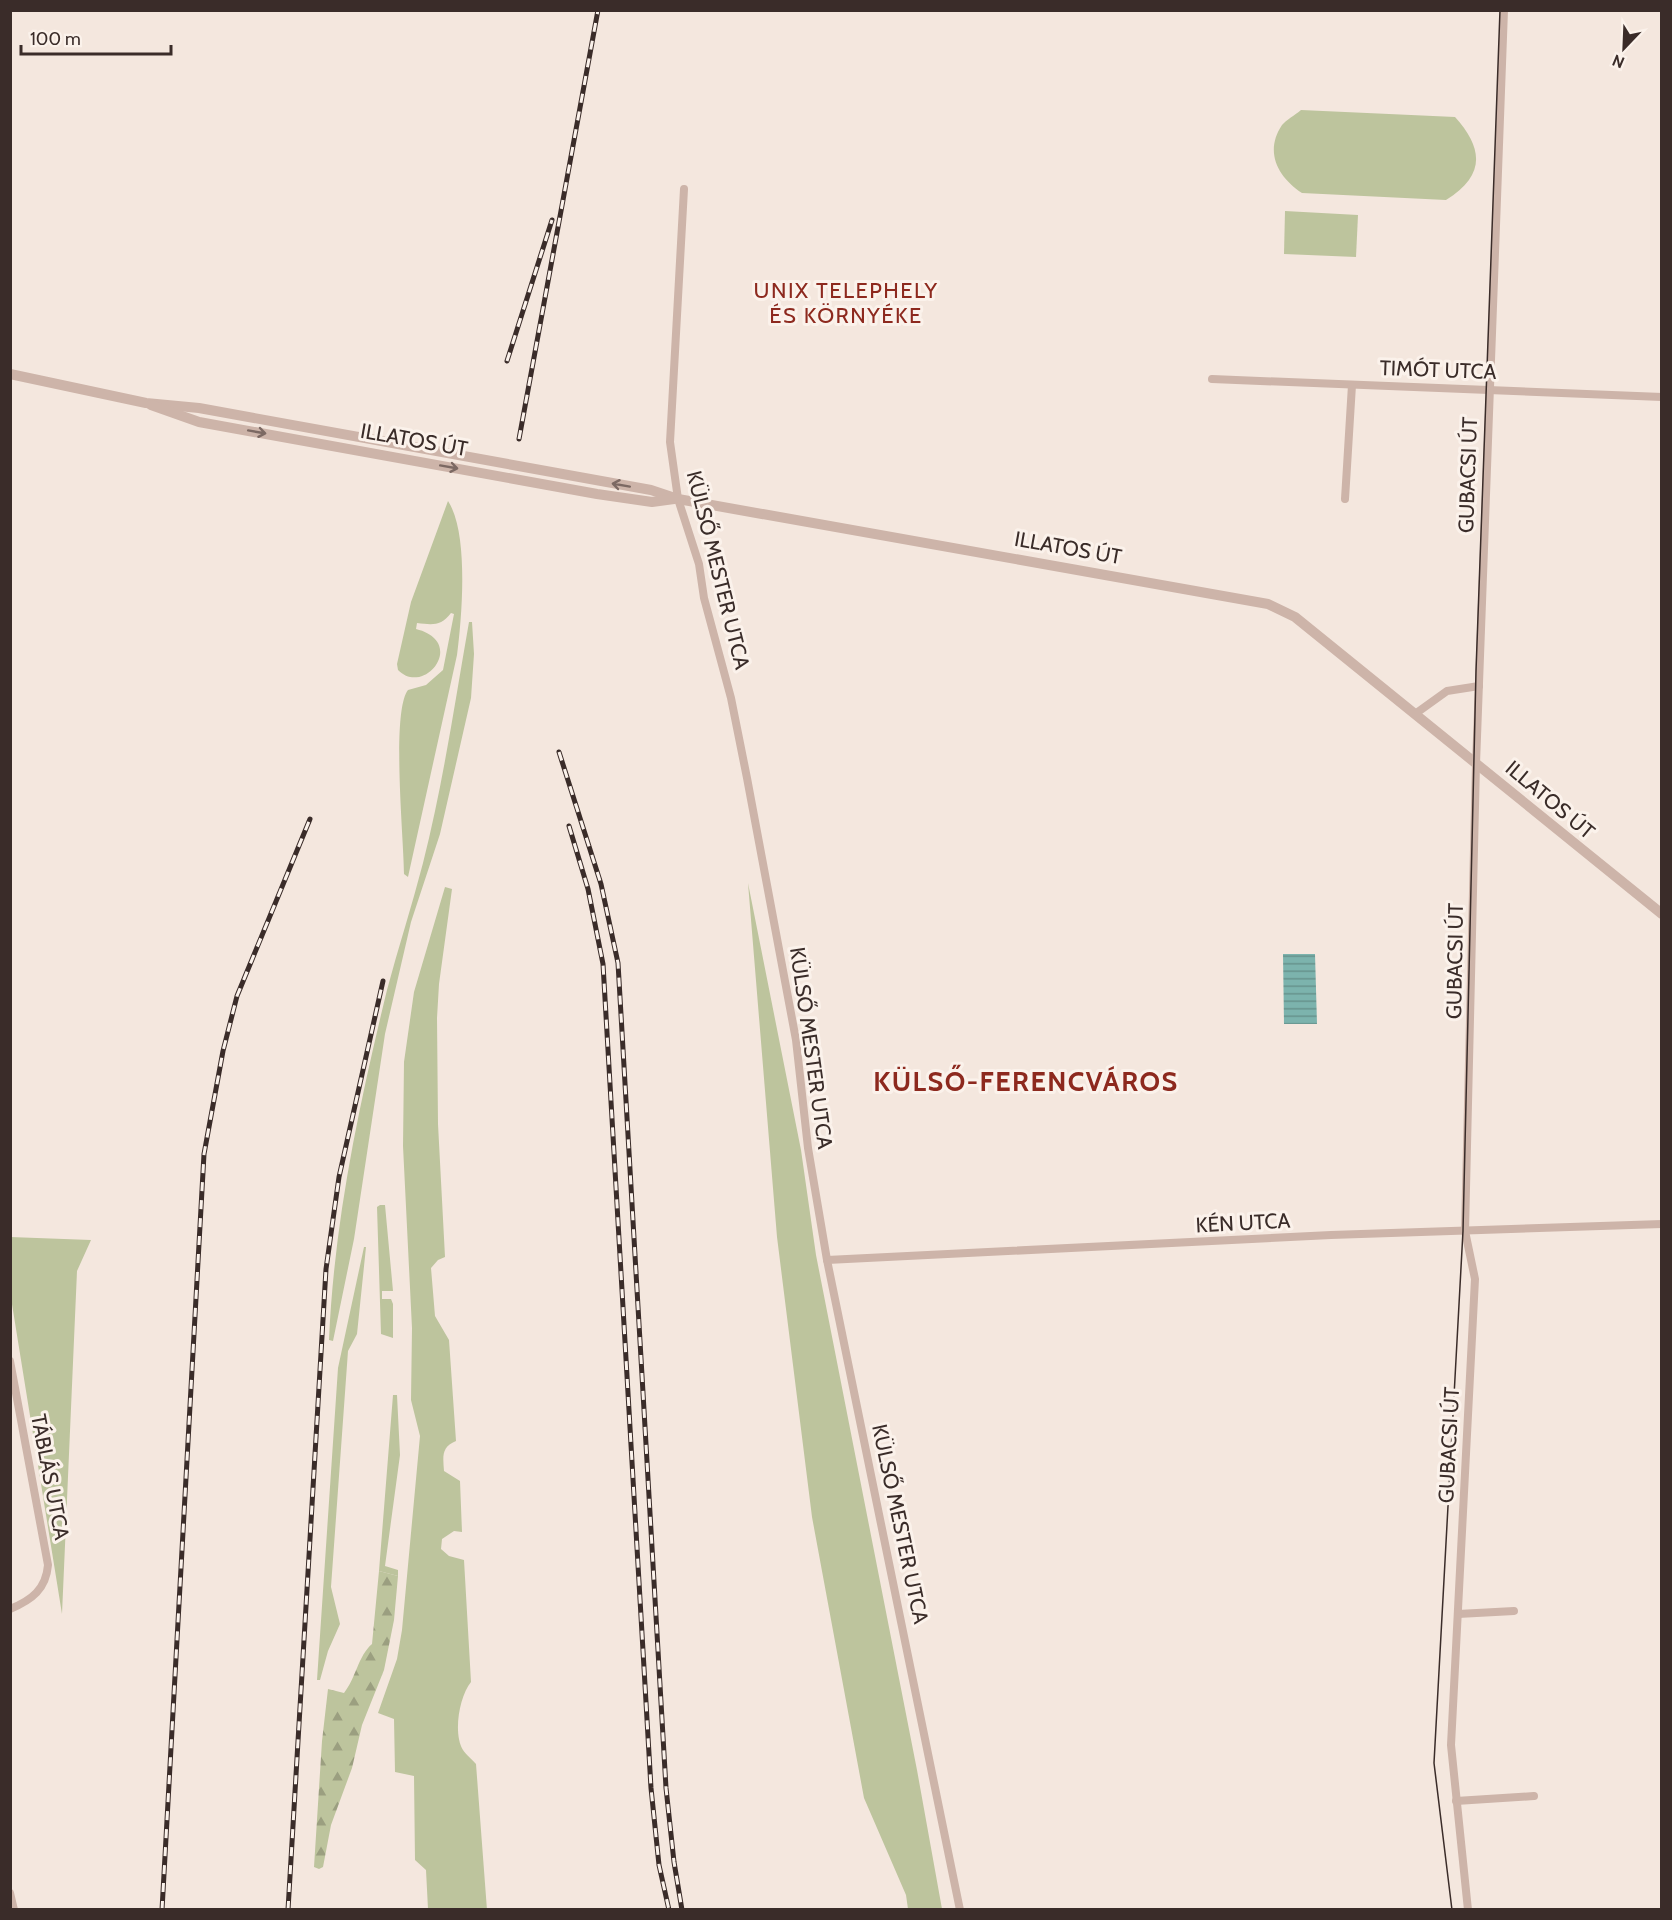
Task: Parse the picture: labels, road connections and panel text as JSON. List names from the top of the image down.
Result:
{
  "streets": {
    "street": [
      "TIMÓT UTCA",
      "ILLATOS ÚT",
      "GUBACSI ÚT",
      "KÜLSŐ MESTER UTCA",
      "KÉN UTCA",
      "TÁBLÁS UTCA"
    ]
  },
  "crossings": [
    ["TIMÓT UTCA", "GUBACSI ÚT"],
    ["ILLATOS ÚT", "GUBACSI ÚT"],
    ["ILLATOS ÚT", "KÜLSŐ MESTER UTCA"],
    ["GUBACSI ÚT", "KÉN UTCA"],
    ["KÜLSŐ MESTER UTCA", "KÉN UTCA"]
  ],
  "districts": ["UNIX TELEPHELY ÉS KÖRNYÉKE", "KÜLSŐ-FERENCVÁROS"],
  "scale_bar": "100 m",
  "north": "bottom left"
}
